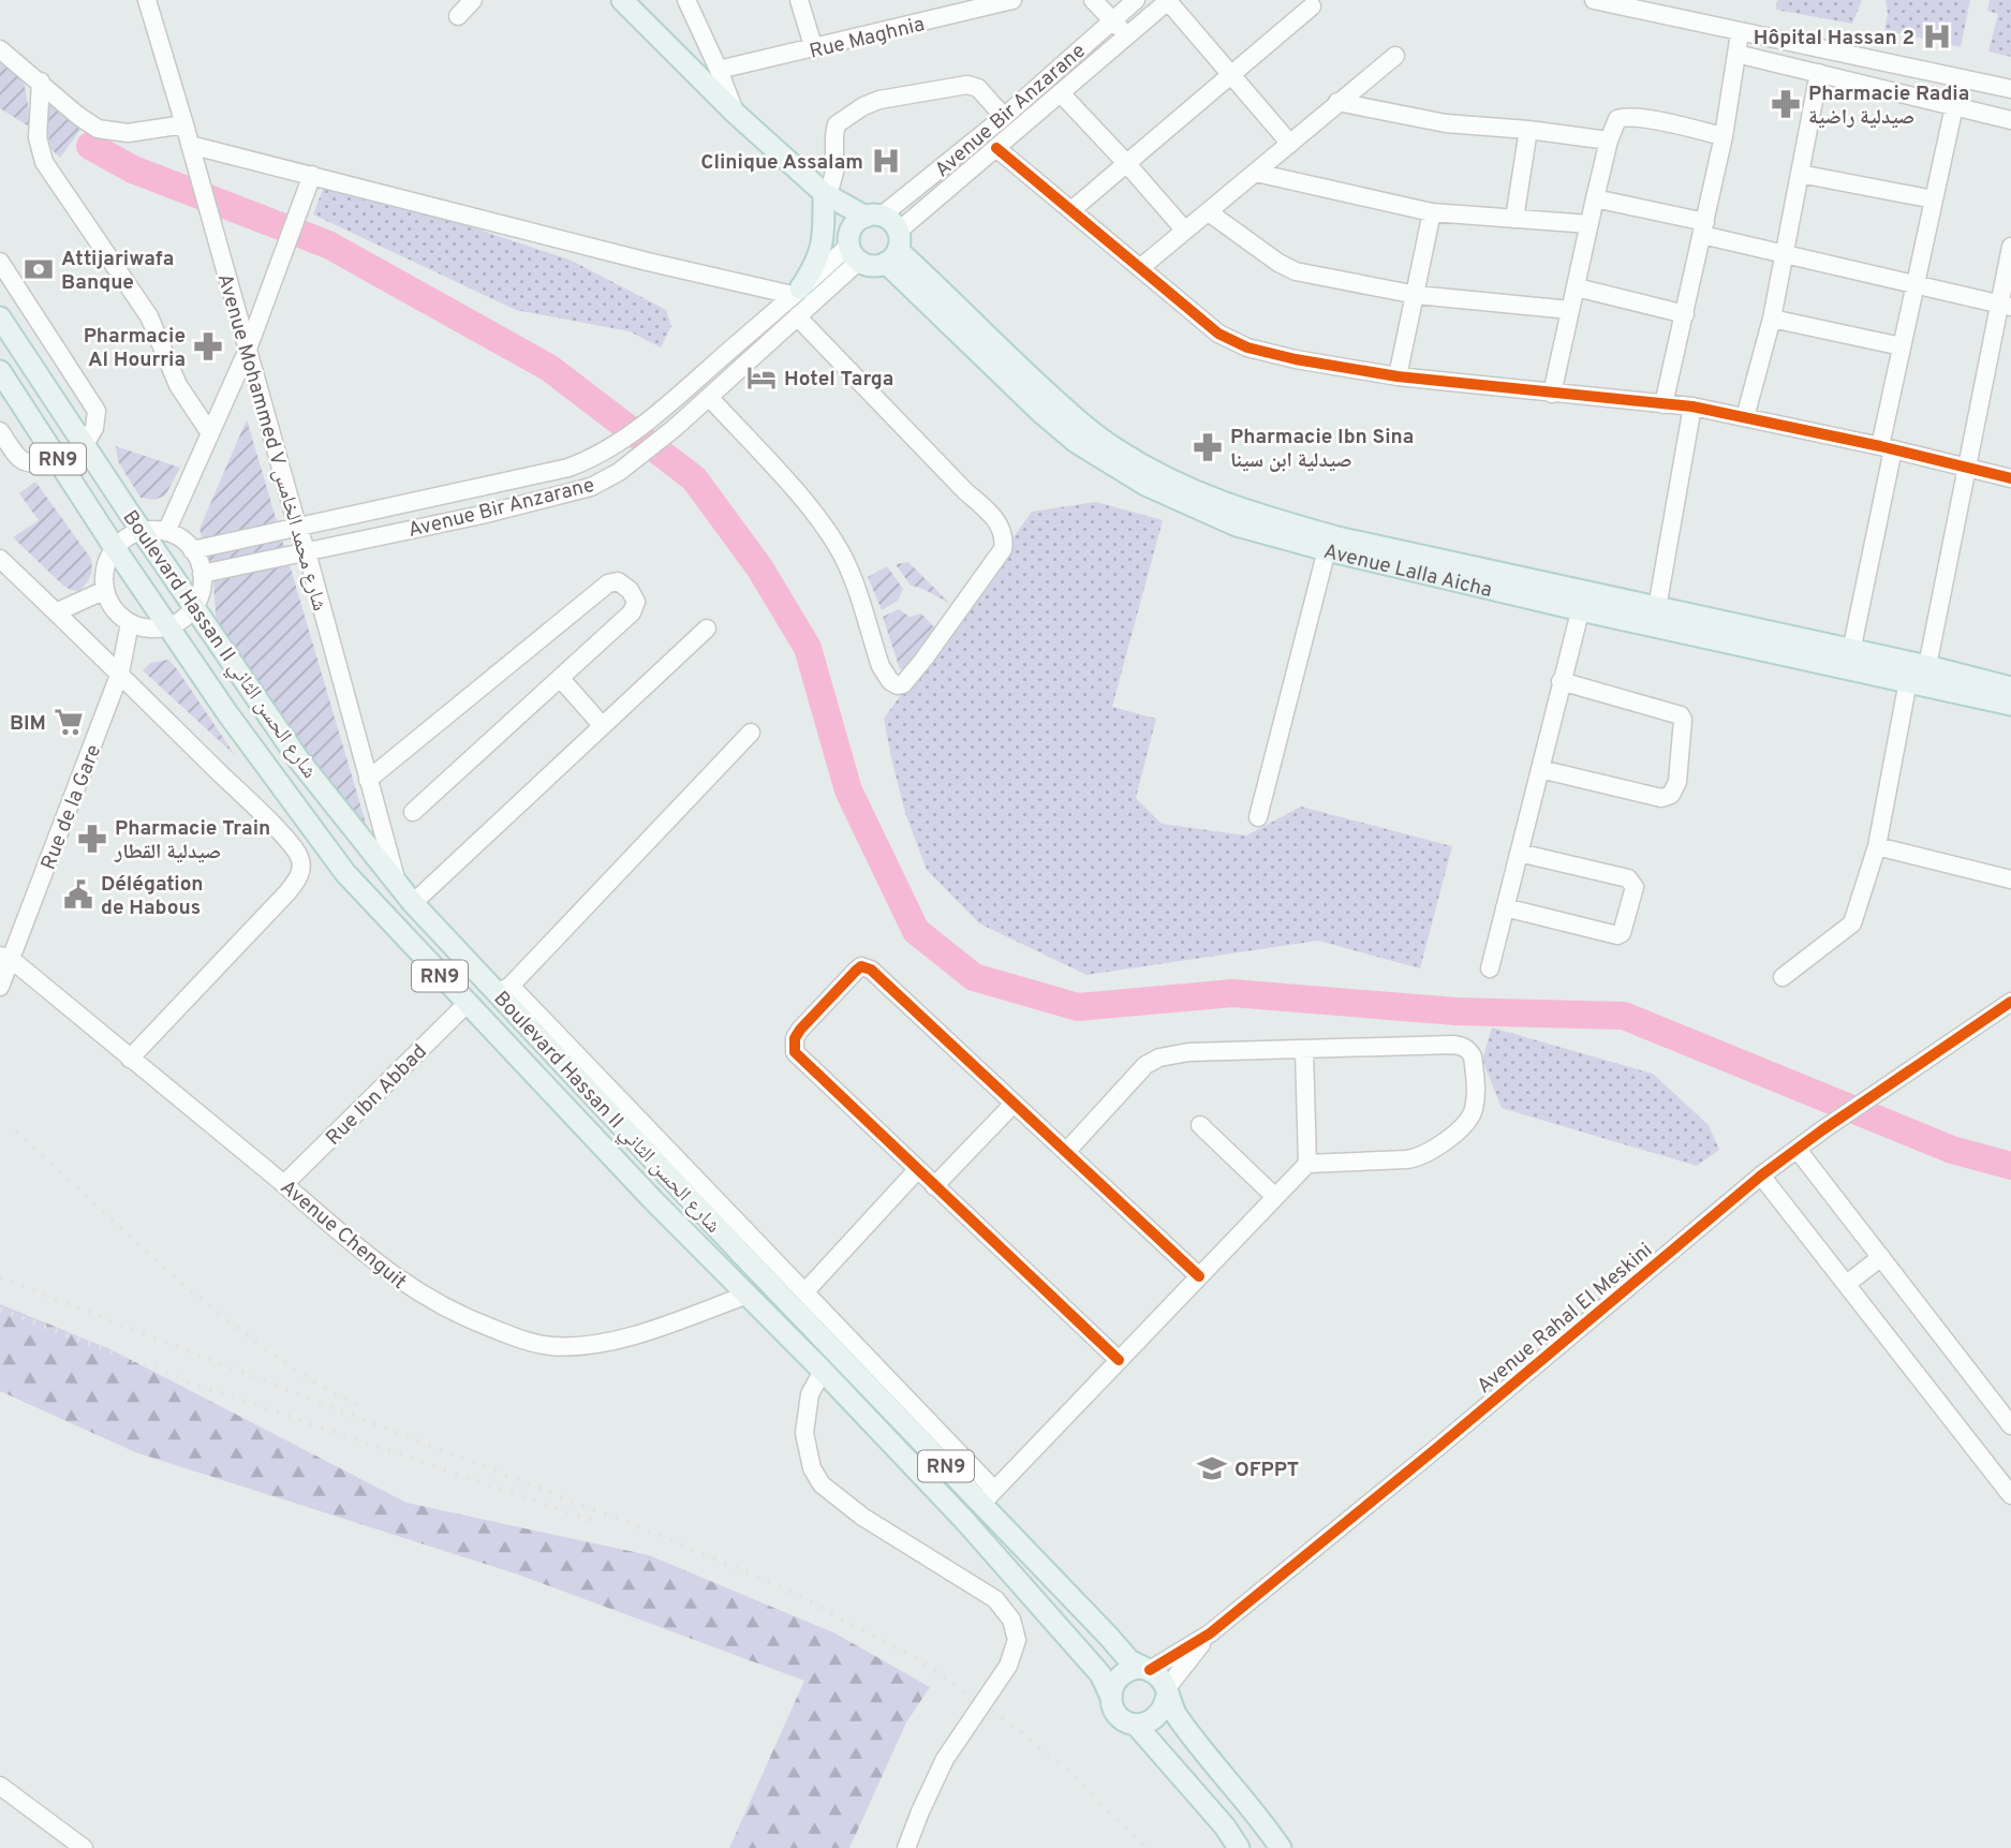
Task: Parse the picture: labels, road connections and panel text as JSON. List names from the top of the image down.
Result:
{
  "streets": {
    "main road": ["RN9", "Avenue Lalla Aicha", "Boulevard Hassan II شارع الحسن الثاني"],
    "street": [
      "Rue Maghnia",
      "Avenue Bir Anzarane",
      "Avenue Mohammed V شارع محمد الخامس",
      "Rue de la Gare",
      "Rue Ibn Abbad",
      "Avenue Chenguit",
      "Avenue Rahal El Meskini"
    ]
  },
  "crossings": [
    ["Avenue Bir Anzarane", "Avenue Mohammed V شارع محمد الخامس"],
    ["Avenue Bir Anzarane", "Avenue Lalla Aicha"],
    ["Avenue Mohammed V شارع محمد الخامس", "Boulevard Hassan II شارع الحسن الثاني"],
    ["RN9", "Boulevard Hassan II شارع الحسن الثاني"],
    ["RN9", "Avenue Rahal El Meskini"],
    ["Boulevard Hassan II شارع الحسن الثاني", "Rue Ibn Abbad"],
    ["Boulevard Hassan II شارع الحسن الثاني", "Avenue Chenguit"],
    ["Boulevard Hassan II شارع الحسن الثاني", "Avenue Rahal El Meskini"],
    ["Rue de la Gare", "Avenue Chenguit"],
    ["Rue Ibn Abbad", "Avenue Chenguit"]
  ],
  "places": {
    "hospital": ["Hôpital Hassan 2", "Clinique Assalam"],
    "pharmacy": [
      "Pharmacie Radia صيدلية راضية",
      "Pharmacie Al Hourria",
      "Pharmacie Ibn Sina صيدلية ابن سينا",
      "Pharmacie Train صيدلية القطار"
    ],
    "bank": ["Attijariwafa Banque"],
    "hotel": ["Hotel Targa"],
    "supermarket": ["BIM"],
    "public building": ["Délégation de Habous"],
    "school or university": ["OFPPT"]
  }
}
